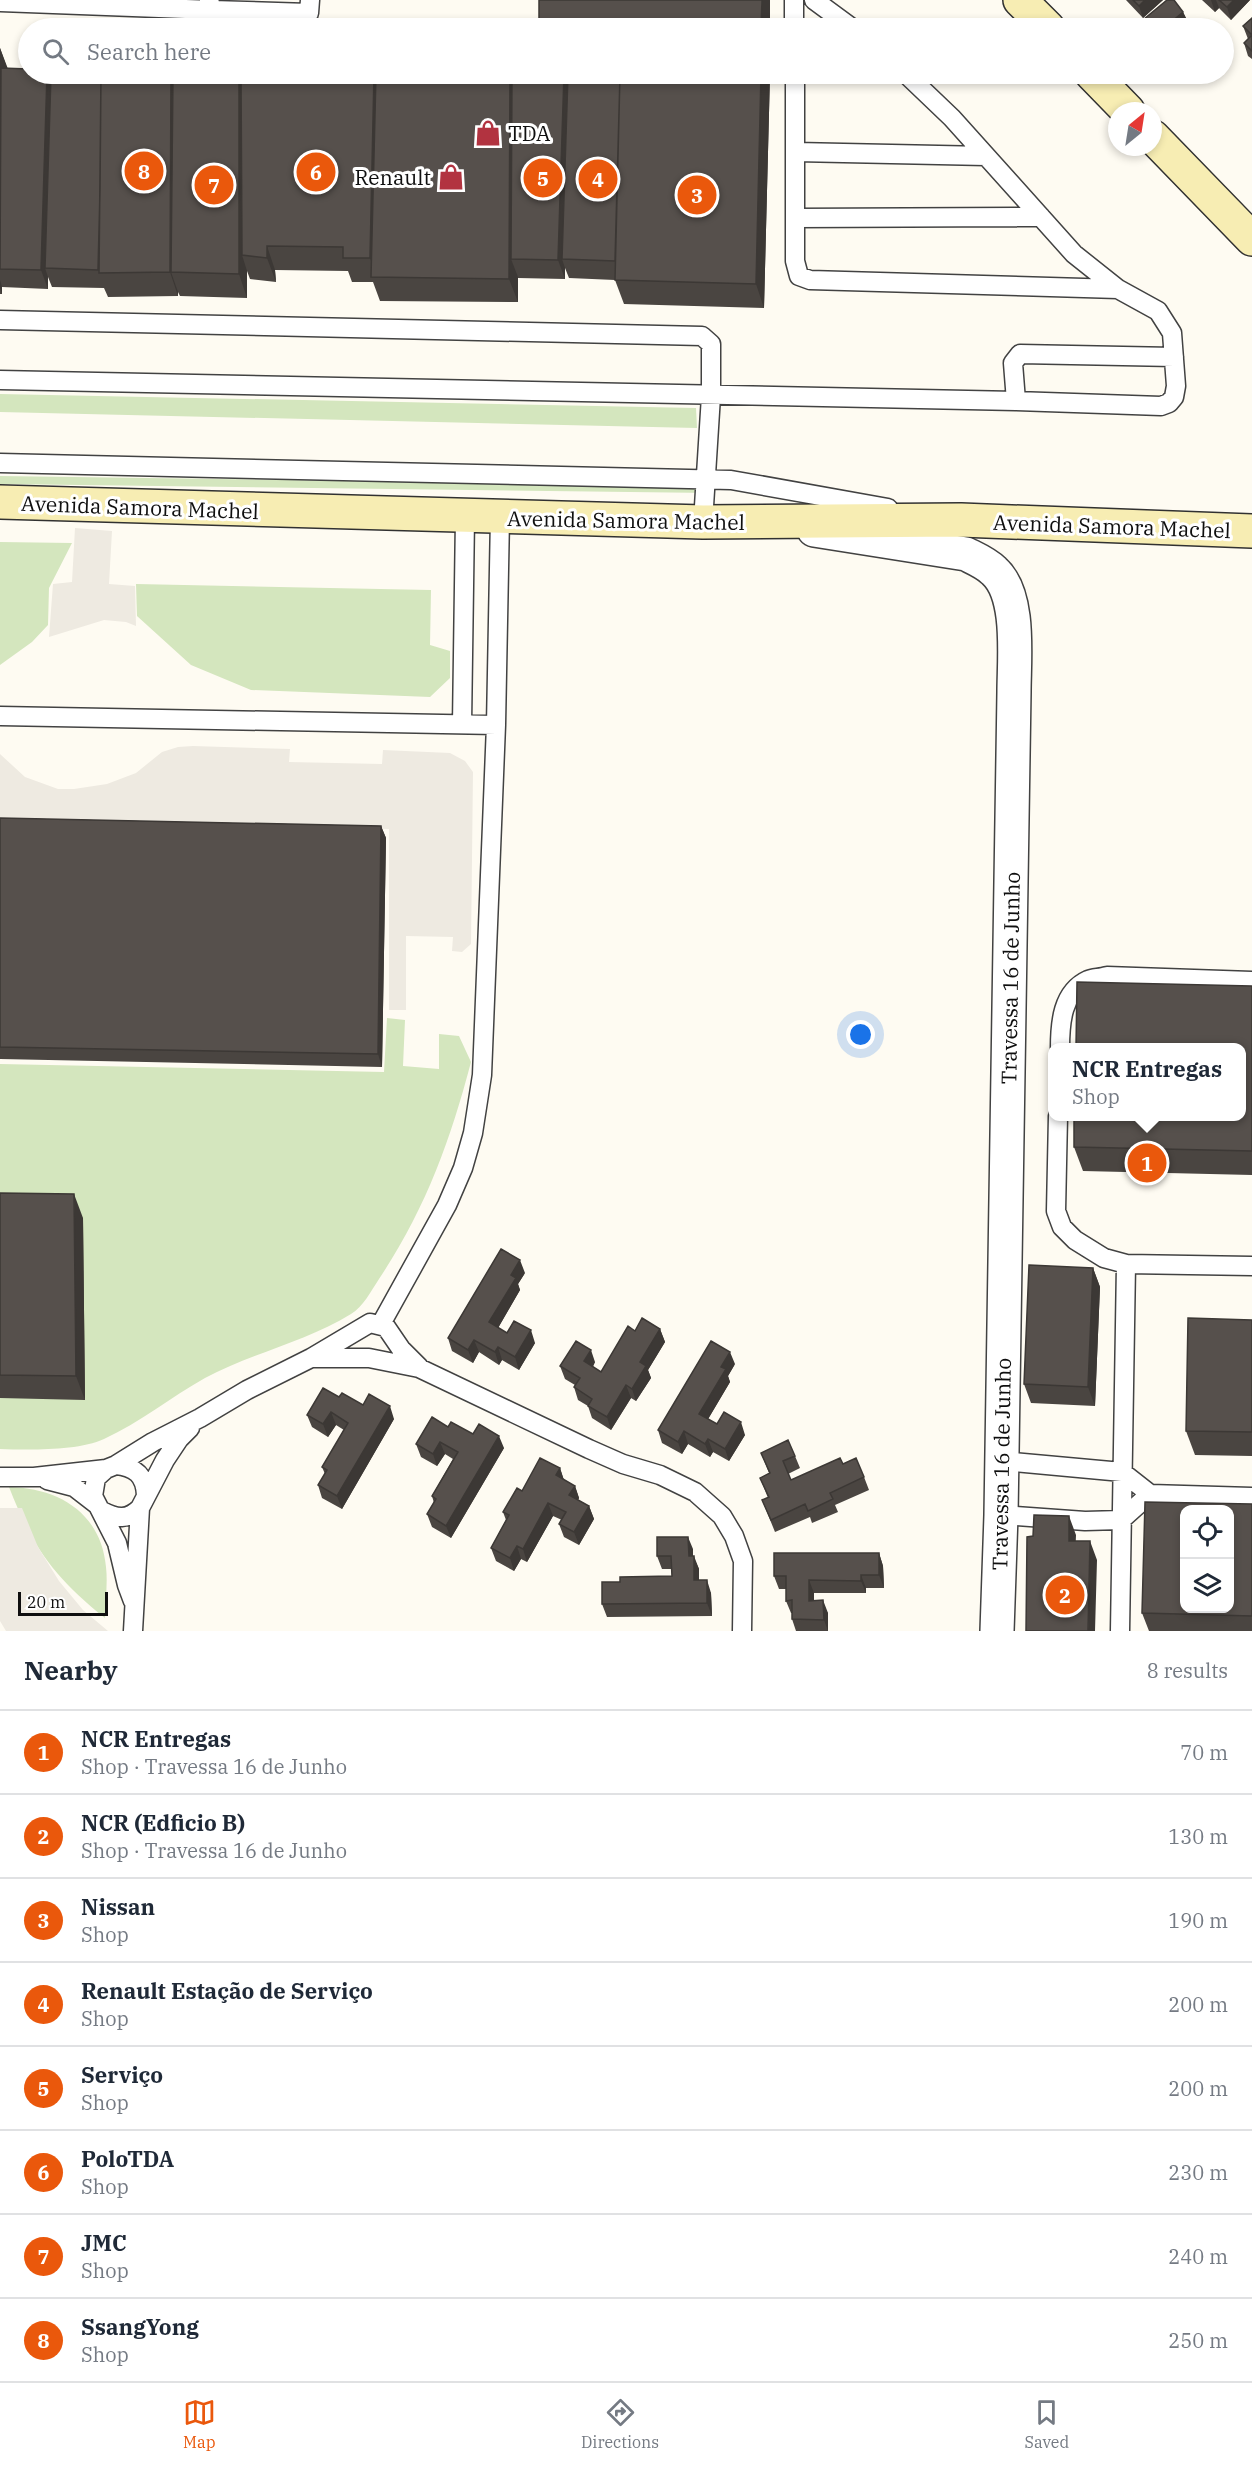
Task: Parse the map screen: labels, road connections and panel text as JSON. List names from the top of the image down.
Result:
{
  "streets": {
    "main road": ["Avenida Samora Machel"],
    "street": ["Travessa 16 de Junho"]
  },
  "crossings": [
    ["Avenida Samora Machel", "Travessa 16 de Junho"]
  ],
  "places": {
    "shop": ["TDA", "Renault"]
  },
  "scale_bar": "20 m",
  "north": "top right",
  "page": {
    "search": "Search here",
    "pins": [
      "8",
      "6",
      "5",
      "4",
      "7",
      "3",
      "1",
      "2"
    ],
    "popup": ["NCR Entregas", "Shop"],
    "scale": "20 m",
    "heading": ["Nearby", "8 results"],
    "list": [
      {
        "mark": "1",
        "name": "NCR Entregas",
        "note": "Shop · Travessa 16 de Junho",
        "value": "70 m"
      },
      {
        "mark": "2",
        "name": "NCR (Edficio B)",
        "note": "Shop · Travessa 16 de Junho",
        "value": "130 m"
      },
      {
        "mark": "3",
        "name": "Nissan",
        "note": "Shop",
        "value": "190 m"
      },
      {
        "mark": "4",
        "name": "Renault Estação de Serviço",
        "note": "Shop",
        "value": "200 m"
      },
      {
        "mark": "5",
        "name": "Serviço",
        "note": "Shop",
        "value": "200 m"
      },
      {
        "mark": "6",
        "name": "PoloTDA",
        "note": "Shop",
        "value": "230 m"
      },
      {
        "mark": "7",
        "name": "JMC",
        "note": "Shop",
        "value": "240 m"
      },
      {
        "mark": "8",
        "name": "SsangYong",
        "note": "Shop",
        "value": "250 m"
      }
    ],
    "nav": ["Map", "Directions", "Saved"]
  }
}
